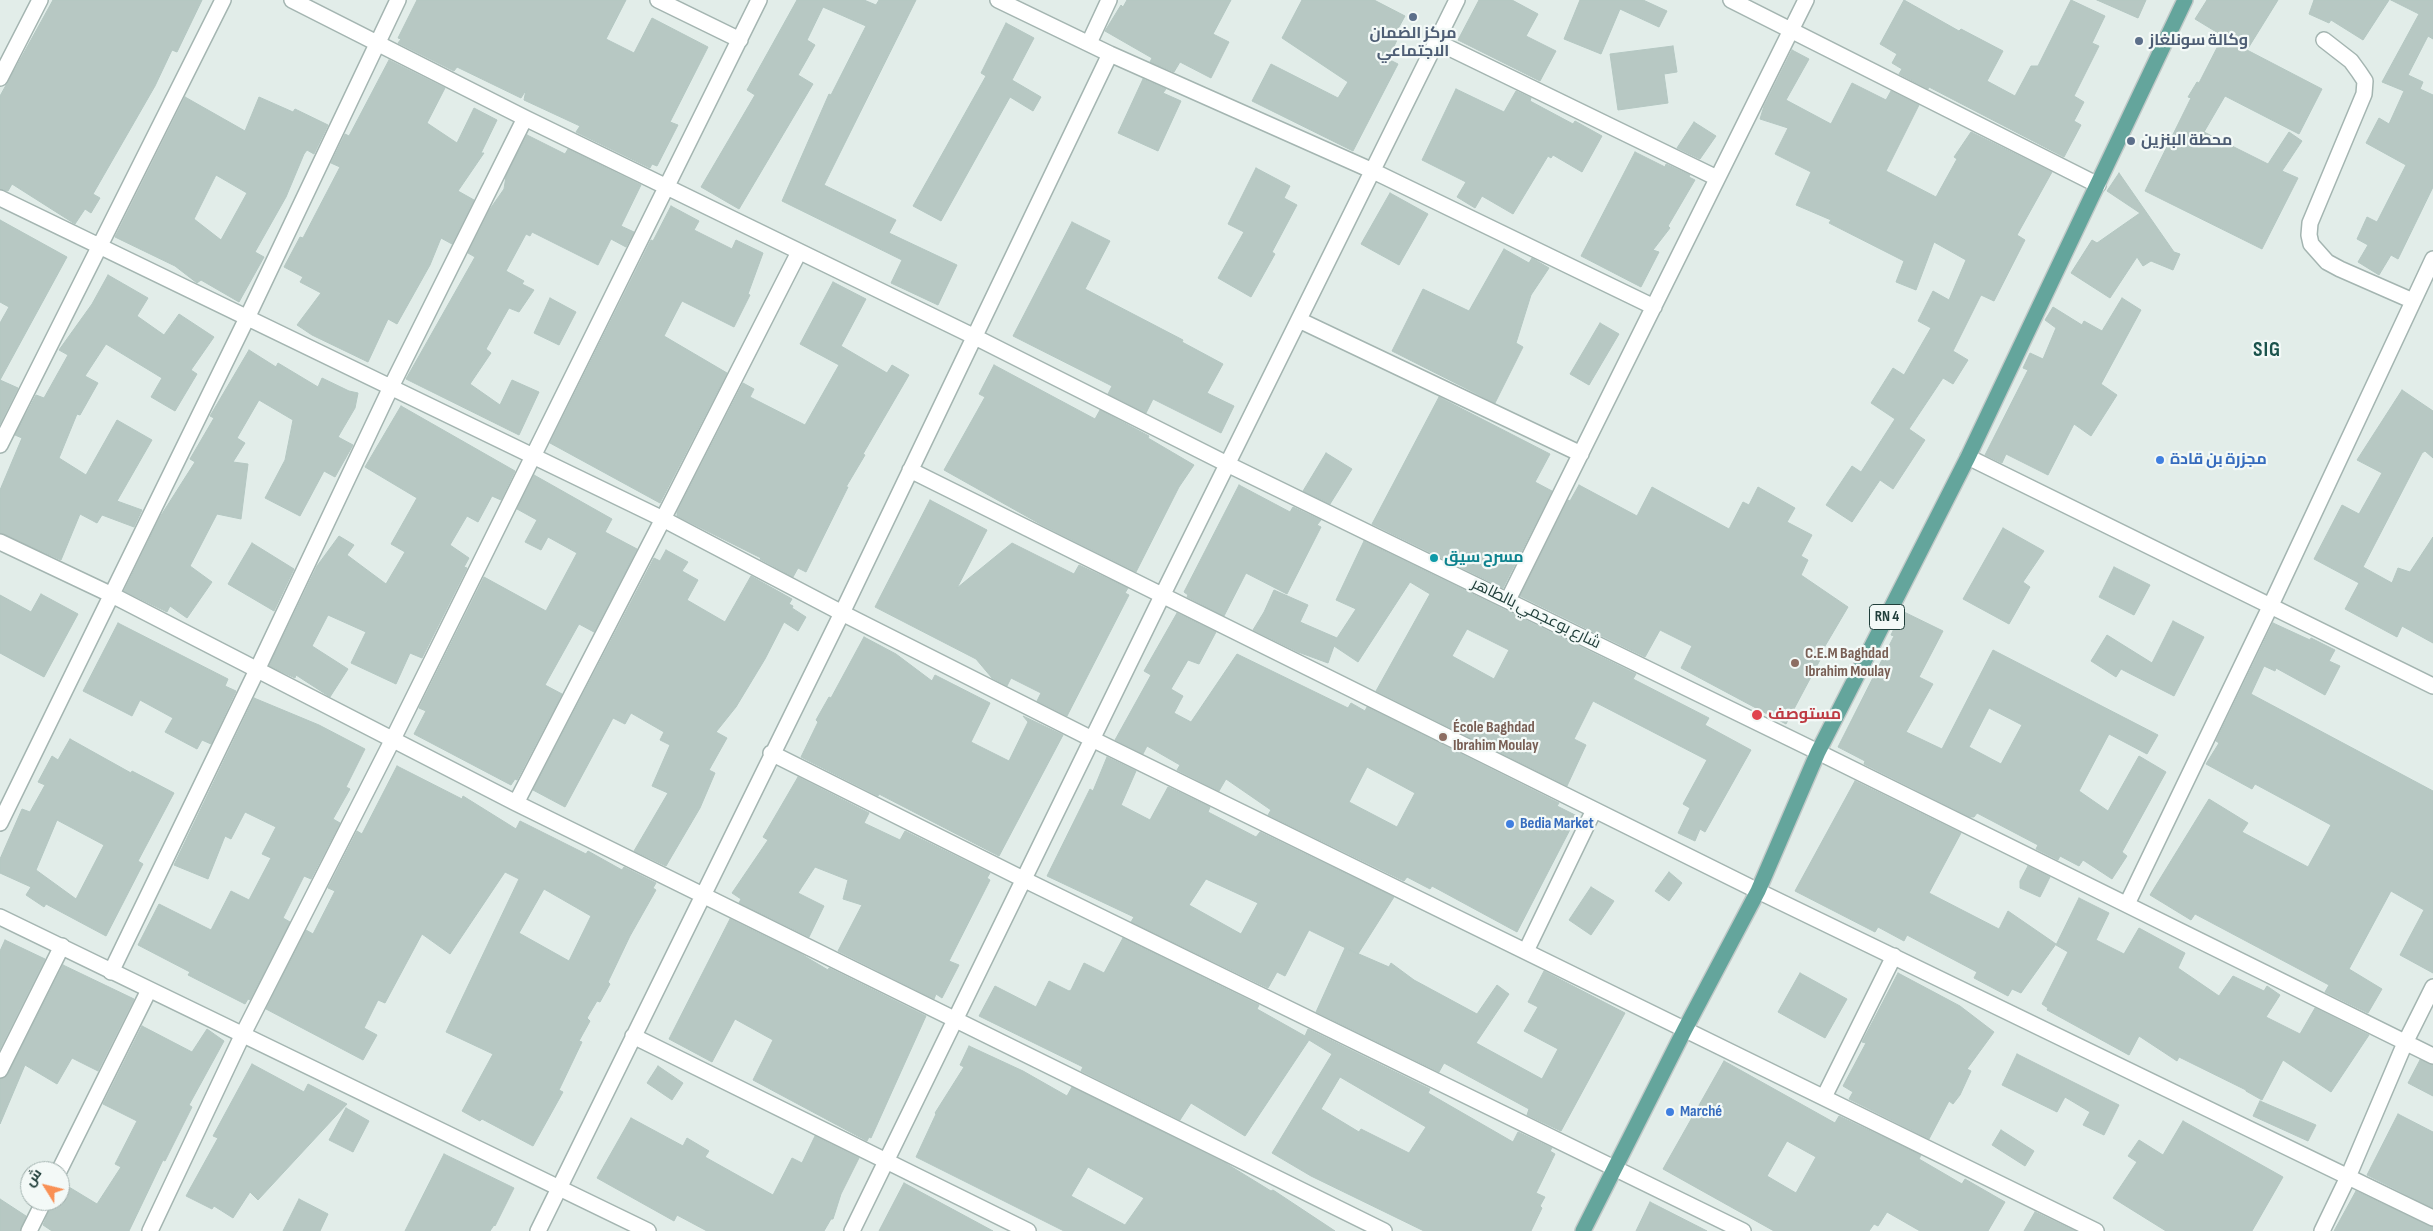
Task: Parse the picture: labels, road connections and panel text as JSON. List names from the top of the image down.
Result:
{
  "streets": {
    "main road": ["RN 4"],
    "street": ["شارع بوعجمي بالطاهر"]
  },
  "crossings": [
    ["شارع بوعجمي بالطاهر", "RN 4"]
  ],
  "districts": ["SIG"],
  "places": [
    "مركز الضمان الاجتماعي",
    "وكالة سونلغاز",
    "محطة البنزين",
    "مجزرة بن قادة",
    "مسرح سيق",
    "C.E.M Baghdad Ibrahim Moulay",
    "مستوصف",
    "École Baghdad Ibrahim Moulay",
    "Bedia Market",
    "Marché"
  ],
  "north": "top left"
}
